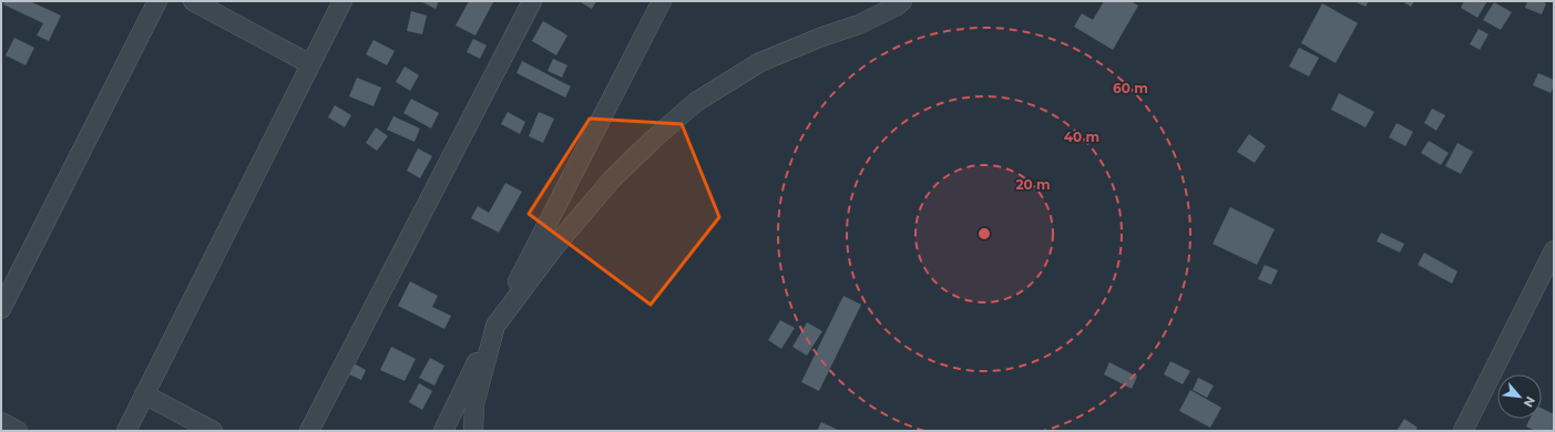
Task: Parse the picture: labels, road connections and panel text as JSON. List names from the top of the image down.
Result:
{
  "north": "bottom right",
  "rings": ["60 m", "40 m", "20 m"]
}
